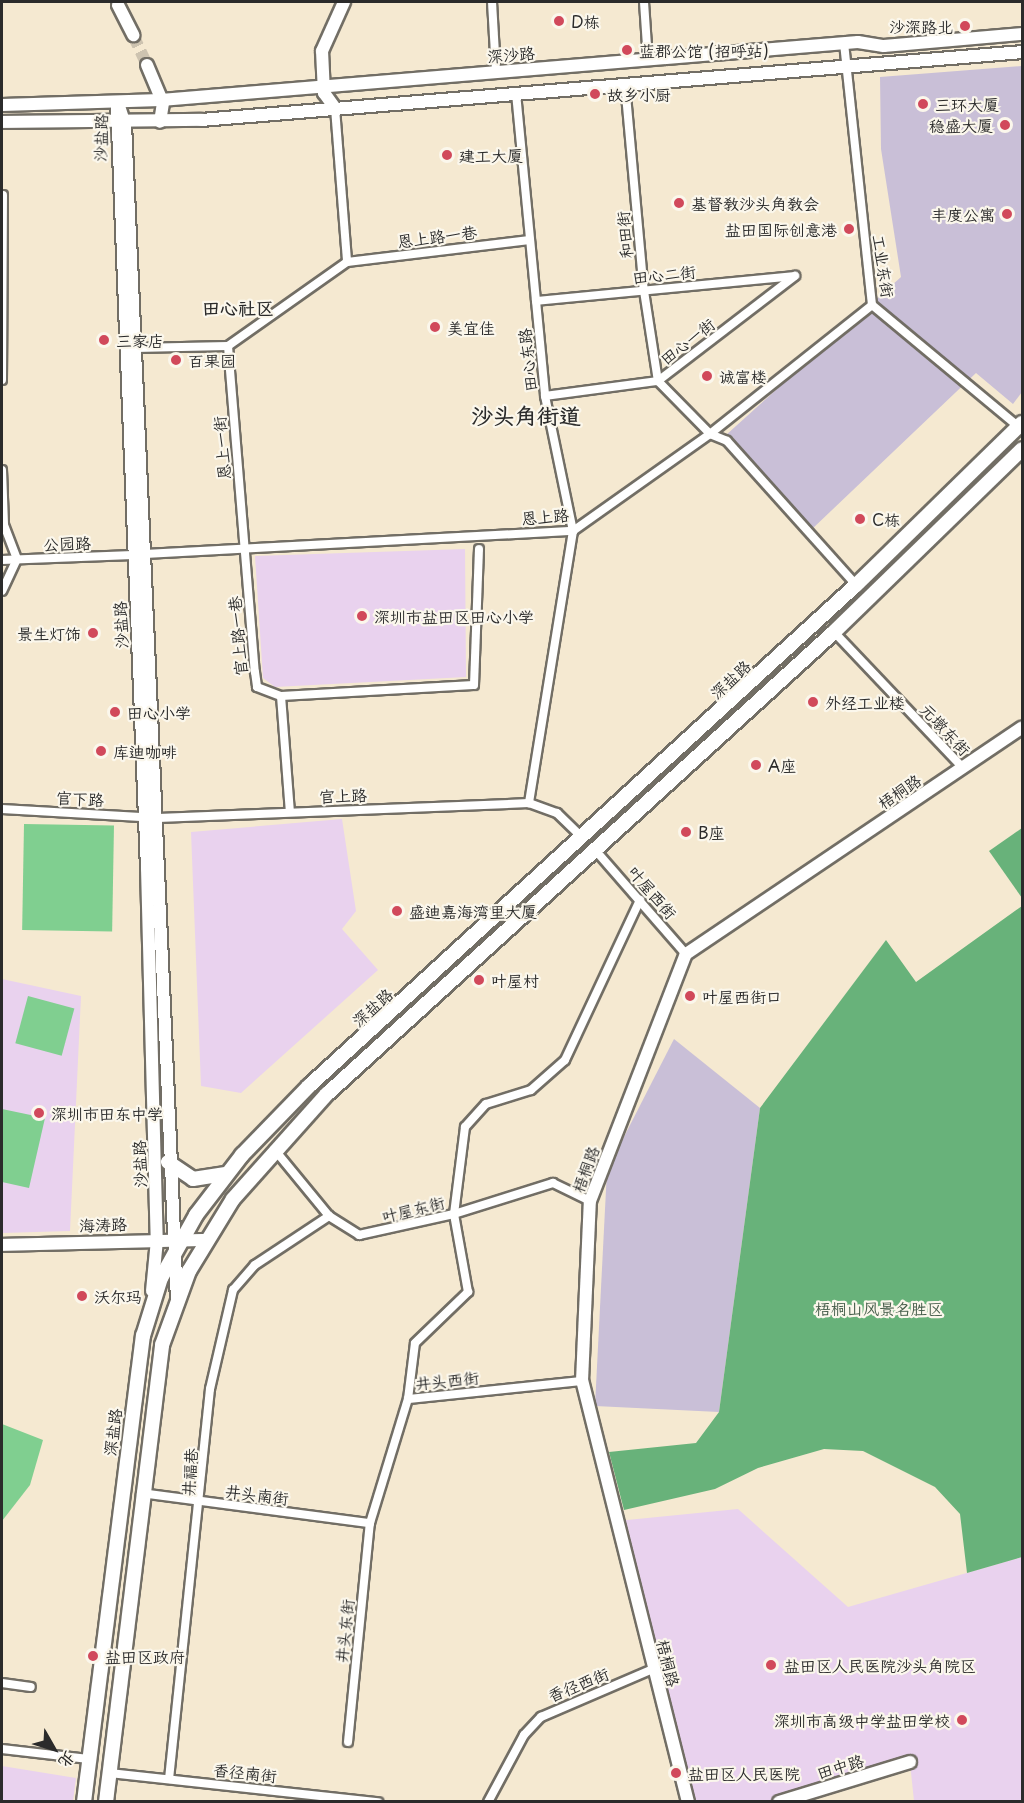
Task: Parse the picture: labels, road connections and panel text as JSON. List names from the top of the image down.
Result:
{
  "streets": {
    "main road": [
      "深沙路",
      "沙盐路",
      "深盐路",
      "梧桐路",
      "海涛路",
      "田中路"
    ],
    "street": [
      "和田街",
      "恩上路一巷",
      "工业东街",
      "田心二街",
      "田心一街",
      "田心东路",
      "恩上一街",
      "恩上路",
      "公园路",
      "官上路一巷",
      "元墩东街",
      "官上路",
      "官下路",
      "叶屋西街",
      "叶屋东街",
      "井头西街",
      "井福巷",
      "井头南街",
      "井头东街",
      "香径西街",
      "香径南街"
    ]
  },
  "crossings": [
    ["深沙路", "沙盐路"],
    ["深沙路", "工业东街"],
    ["沙盐路", "恩上路"],
    ["沙盐路", "公园路"],
    ["沙盐路", "深盐路"],
    ["沙盐路", "官上路"],
    ["沙盐路", "官下路"],
    ["沙盐路", "海涛路"],
    ["和田街", "田心二街"],
    ["和田街", "田心一街"],
    ["恩上路一巷", "田心东路"],
    ["恩上路一巷", "恩上一街"],
    ["工业东街", "恩上路"],
    ["工业东街", "深盐路"],
    ["田心二街", "田心一街"],
    ["田心二街", "田心东路"],
    ["田心一街", "田心东路"],
    ["田心东路", "恩上路"],
    ["田心东路", "官上路"],
    ["恩上一街", "恩上路"],
    ["恩上一街", "官上路一巷"],
    ["恩上路", "公园路"],
    ["恩上路", "官上路一巷"],
    ["深盐路", "元墩东街"],
    ["深盐路", "叶屋西街"],
    ["深盐路", "叶屋东街"],
    ["深盐路", "海涛路"],
    ["深盐路", "井头南街"],
    ["深盐路", "香径南街"],
    ["元墩东街", "梧桐路"],
    ["梧桐路", "叶屋西街"],
    ["梧桐路", "叶屋东街"],
    ["梧桐路", "井头西街"],
    ["梧桐路", "香径西街"],
    ["官上路", "官下路"],
    ["叶屋东街", "井福巷"],
    ["井头西街", "井头南街"],
    ["井头西街", "井头东街"],
    ["井福巷", "井头南街"],
    ["井福巷", "香径南街"],
    ["井头南街", "井头东街"]
  ],
  "districts": ["田心社区", "沙头角街道"],
  "parks": ["梧桐山风景名胜区"],
  "places": [
    "D栋",
    "沙深路北",
    "蓝郡公馆 (招呼站)",
    "故乡小厨",
    "三环大厦",
    "稳盛大厦",
    "建工大厦",
    "基督教沙头角教会",
    "丰度公寓",
    "盐田国际创意港",
    "美宜佳",
    "三家店",
    "百果园",
    "诚富楼",
    "C栋",
    "深圳市盐田区田心小学",
    "景生灯饰",
    "外经工业楼",
    "田心小学",
    "库迪咖啡",
    "A座",
    "B座",
    "盛迪嘉海湾里大厦",
    "叶屋村",
    "叶屋西街口",
    "深圳市田东中学",
    "沃尔玛",
    "盐田区政府",
    "盐田区人民医院沙头角院区",
    "深圳市高级中学盐田学校",
    "盐田区人民医院"
  ],
  "north": "bottom right"
}
